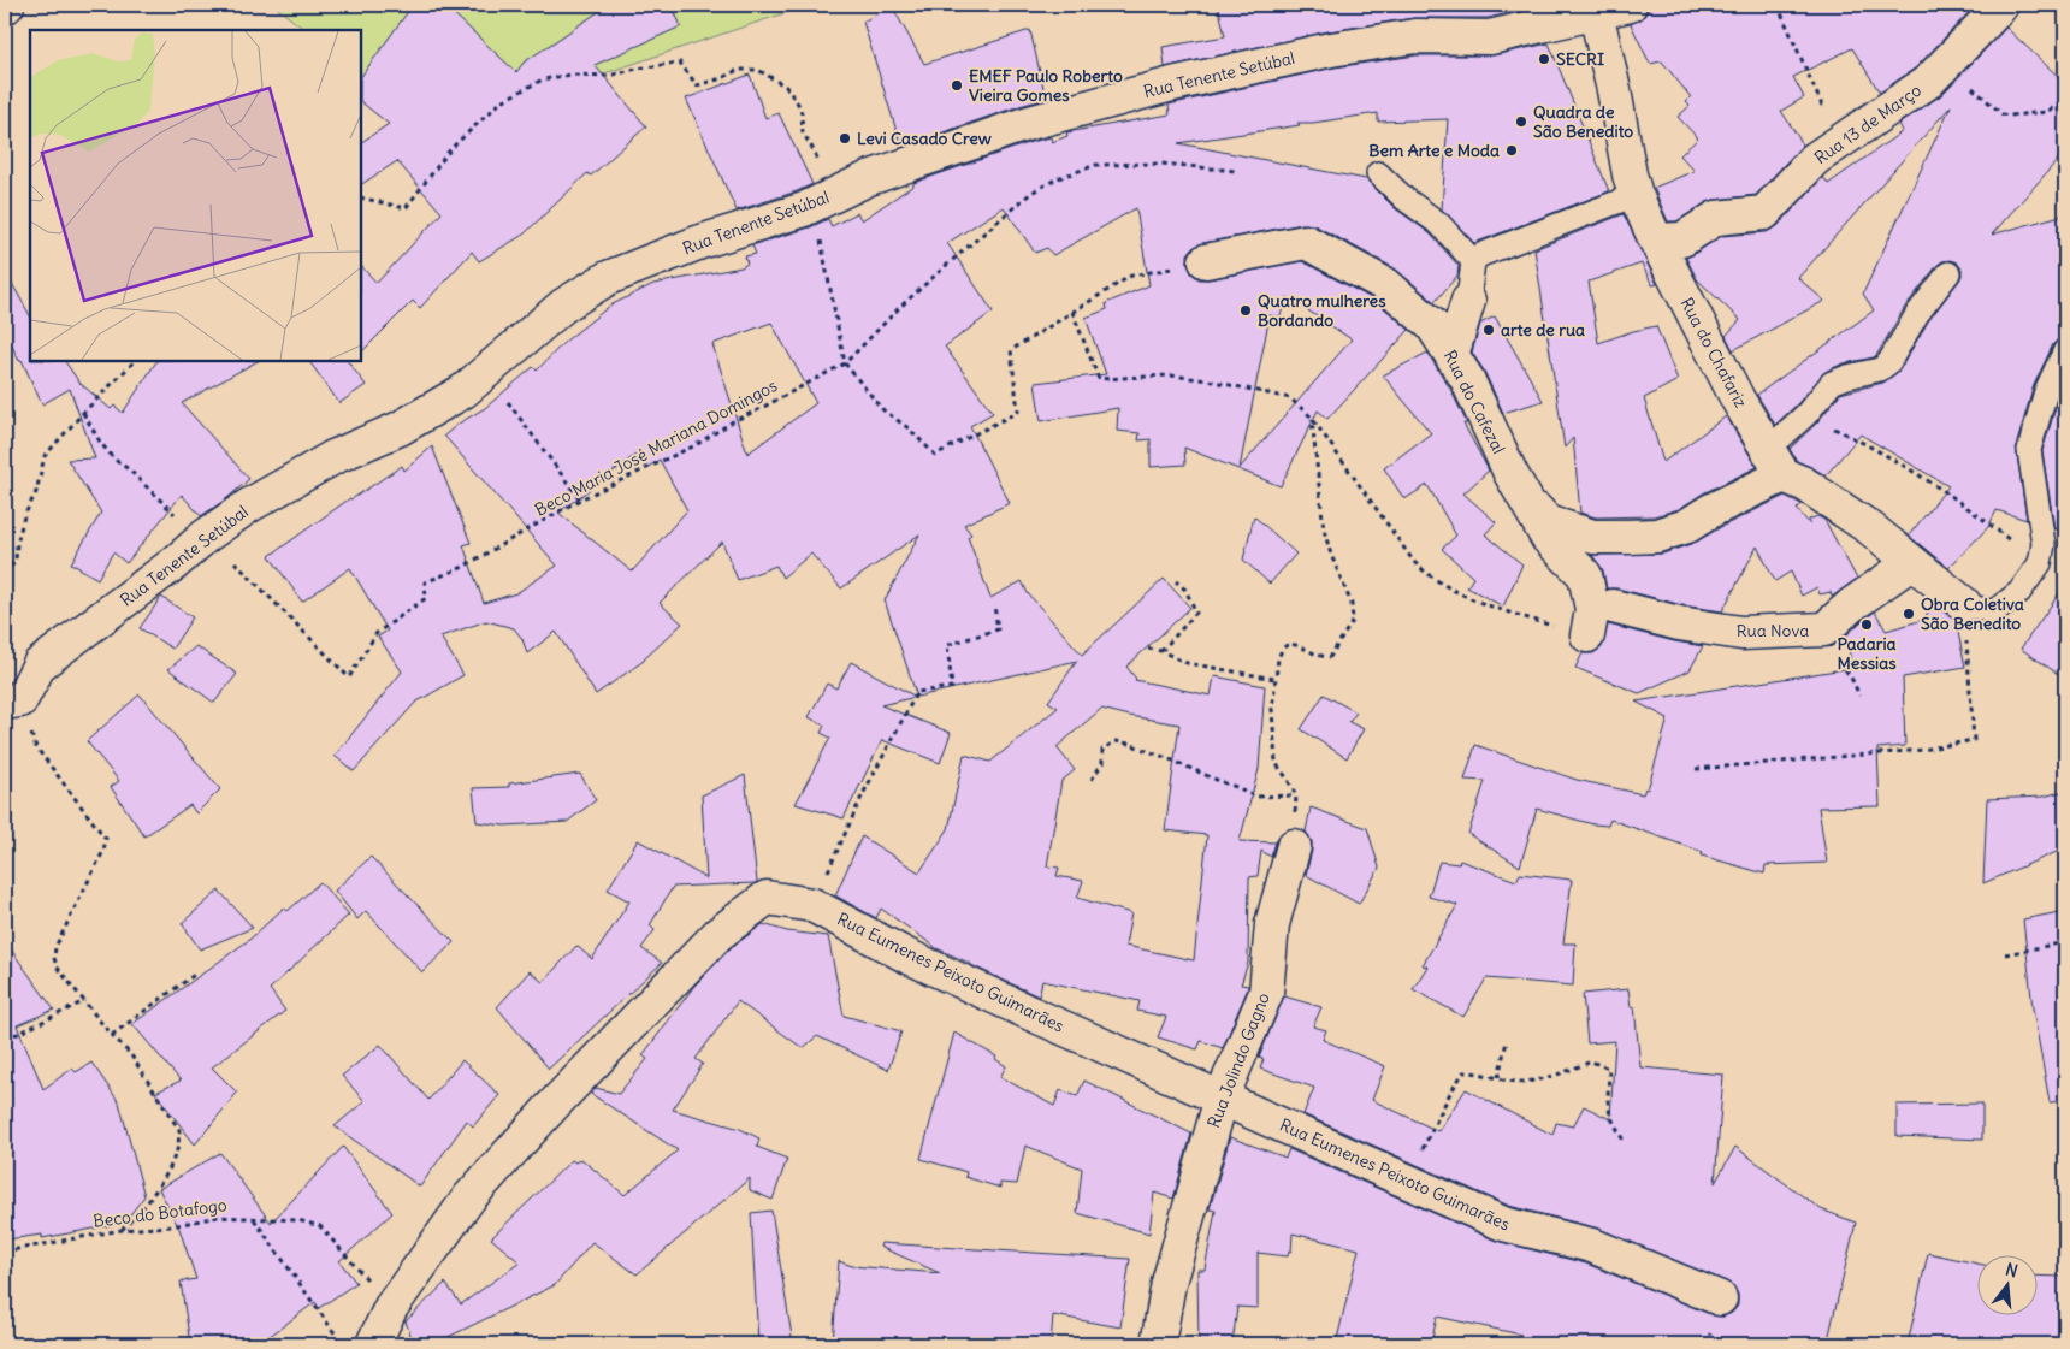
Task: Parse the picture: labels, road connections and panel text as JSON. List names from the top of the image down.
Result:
{
  "streets": {
    "street": [
      "Rua Tenente Setúbal",
      "Rua 13 de Março",
      "Rua do Chafariz",
      "Rua do Cafezal",
      "Rua Nova",
      "Rua Eumenes Peixoto Guimarães",
      "Rua Jolindo Gagno"
    ],
    "path": ["Beco Maria José Mariana Domingos", "Beco do Botafogo"]
  },
  "crossings": [
    ["Rua Tenente Setúbal", "Rua do Chafariz"],
    ["Rua Tenente Setúbal", "Beco Maria José Mariana Domingos"],
    ["Rua 13 de Março", "Rua do Chafariz"],
    ["Rua Eumenes Peixoto Guimarães", "Rua Jolindo Gagno"],
    ["Rua Eumenes Peixoto Guimarães", "Beco do Botafogo"]
  ],
  "places": [
    "SECRI",
    "EMEF Paulo Roberto Vieira Gomes",
    "Quadra de São Benedito",
    "Levi Casado Crew",
    "Bem Arte e Moda",
    "Quatro mulheres Bordando",
    "arte de rua",
    "Obra Coletiva São Benedito",
    "Padaria Messias"
  ],
  "north": "top"
}
